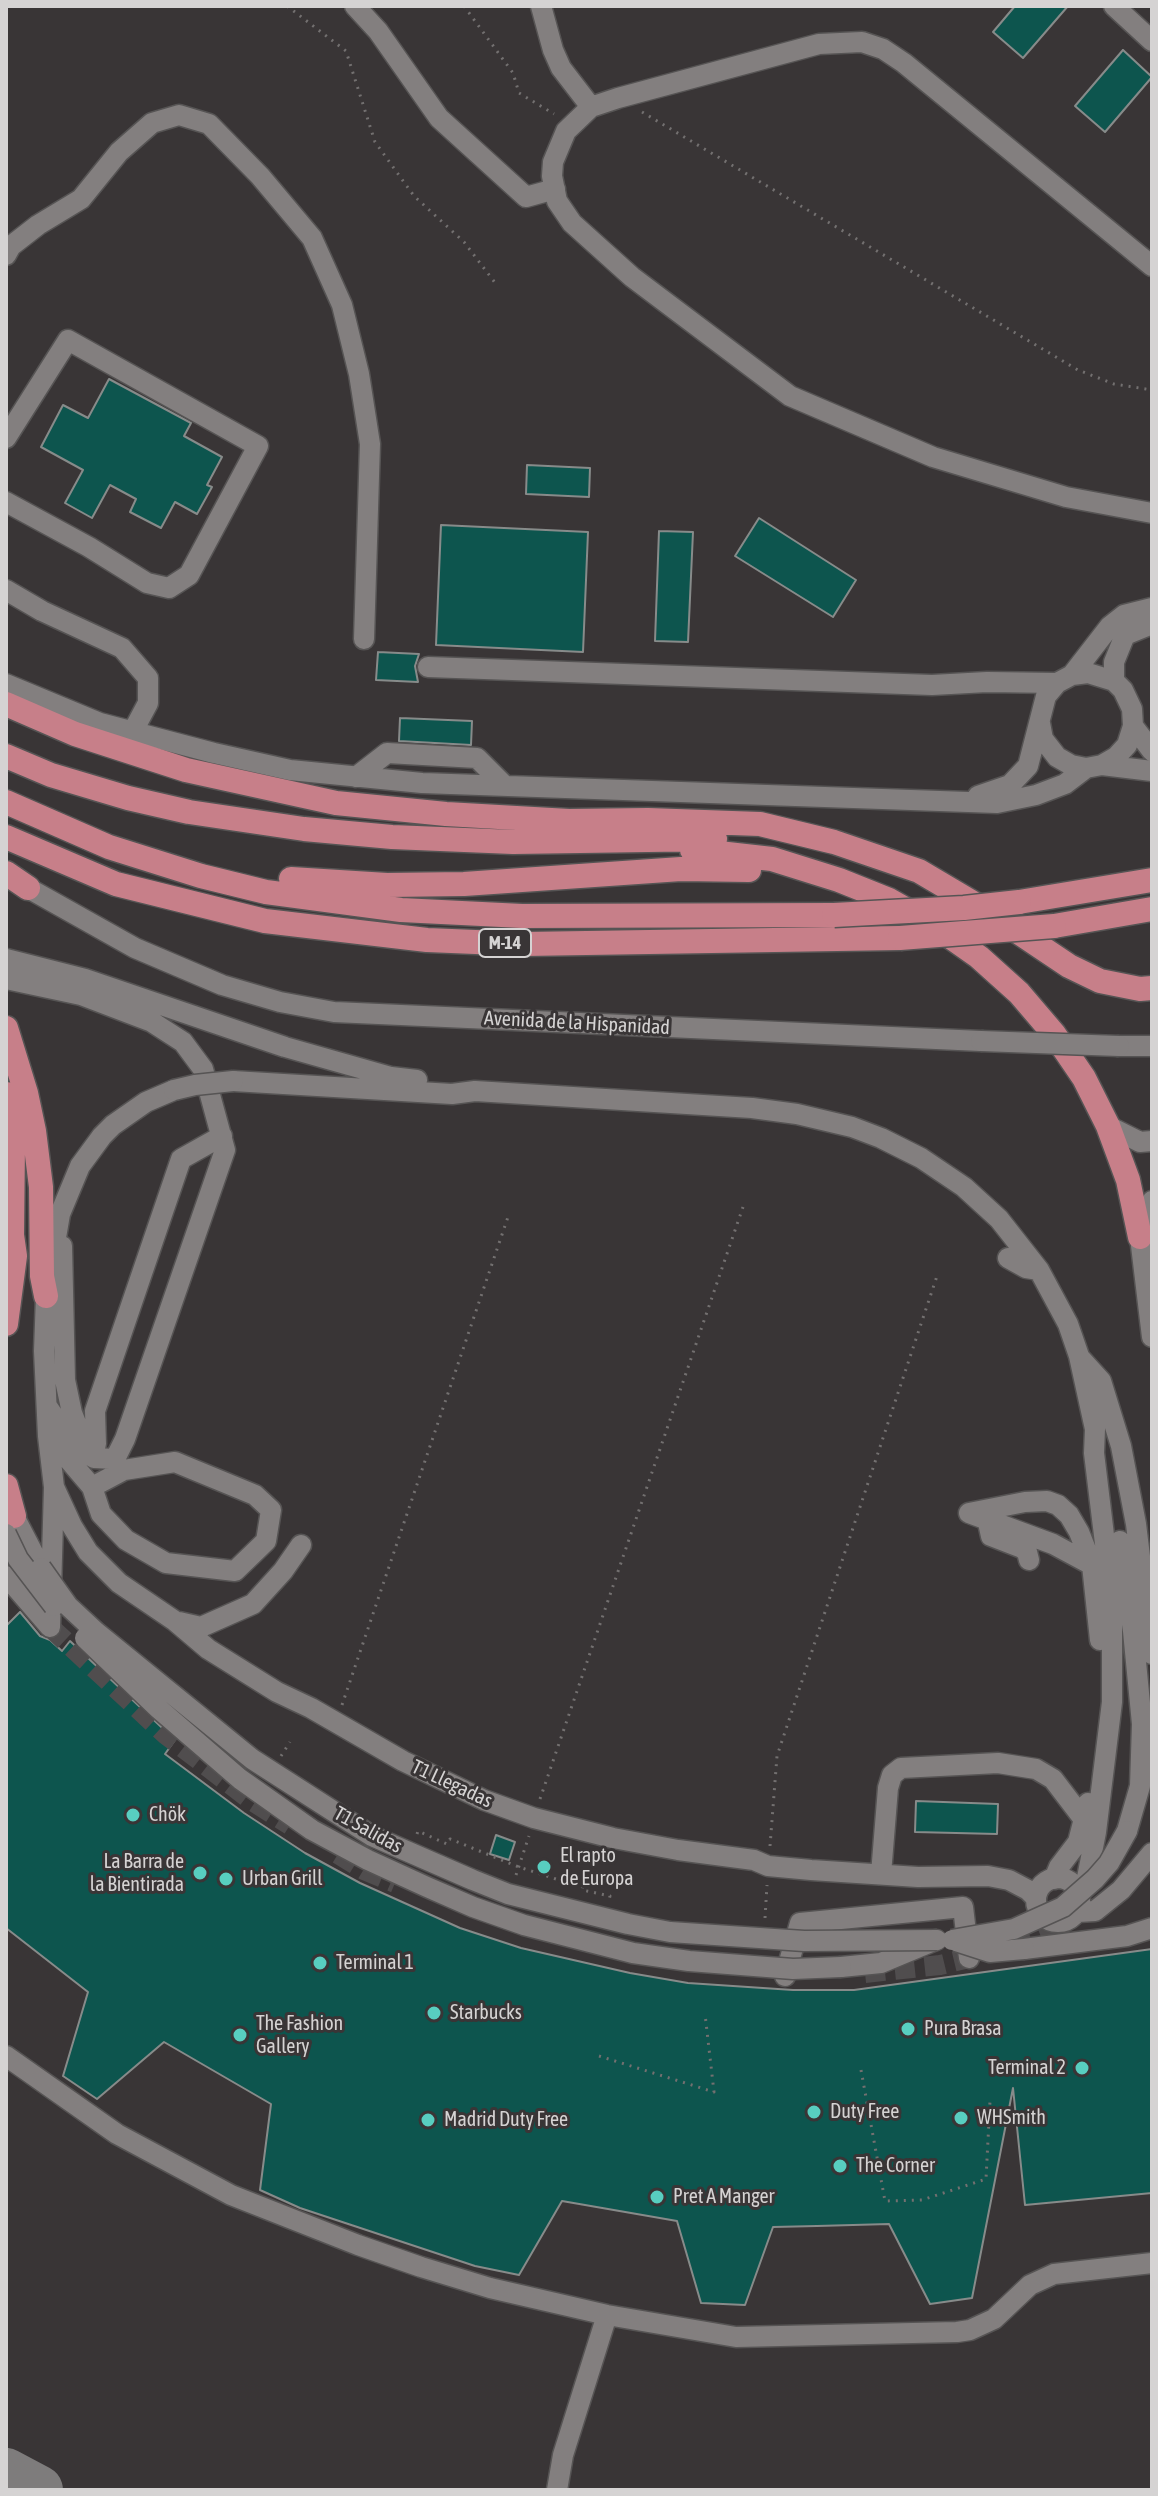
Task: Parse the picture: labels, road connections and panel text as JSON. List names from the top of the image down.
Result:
{
  "streets": {
    "highway": ["M-14"],
    "street": ["Avenida de la Hispanidad", "T1 Llegadas", "T1 Salidas"]
  },
  "places": [
    "Chök",
    "El rapto de Europa",
    "La Barra de la Bientirada",
    "Urban Grill",
    "Terminal 1",
    "Starbucks",
    "Pura Brasa",
    "The Fashion Gallery",
    "Terminal 2",
    "Duty Free",
    "WHSmith",
    "Madrid Duty Free",
    "The Corner",
    "Pret A Manger"
  ]
}
